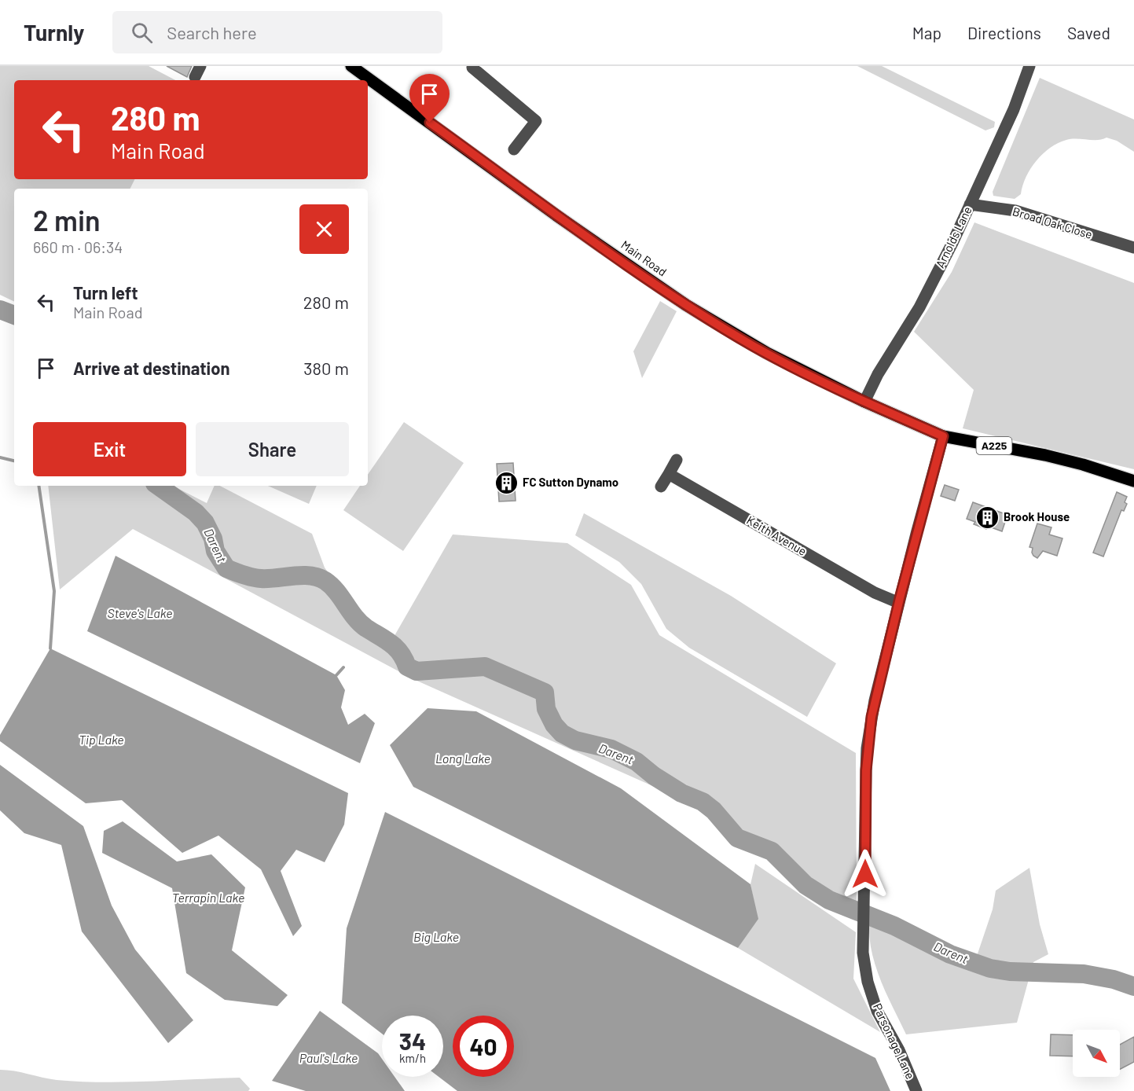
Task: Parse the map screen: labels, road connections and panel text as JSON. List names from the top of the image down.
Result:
{
  "streets": {
    "main road": ["Main Road", "A225"],
    "street": [
      "Broad Oak Close",
      "Arnolds Lane",
      "Keith Avenue",
      "Parsonage Lane"
    ]
  },
  "crossings": [
    ["Broad Oak Close", "Arnolds Lane"],
    ["Arnolds Lane", "Main Road"],
    ["Main Road", "A225"],
    ["Main Road", "Parsonage Lane"],
    ["A225", "Parsonage Lane"],
    ["Keith Avenue", "Parsonage Lane"]
  ],
  "water": [
    "Darent",
    "Steve's Lake",
    "Tip Lake",
    "Long Lake",
    "Terrapin Lake",
    "Big Lake",
    "Paul's Lake"
  ],
  "places": {
    "building": ["FC Sutton Dynamo", "Brook House"]
  },
  "north": "bottom right",
  "page": {
    "header": "Turnly",
    "search": "Search here",
    "nav": ["Map", "Directions", "Saved"],
    "turn": ["280 m", "Main Road"],
    "heading": ["2 min", "660 m · 06:34"],
    "list": [
      {
        "name": "Turn left",
        "note": "Main Road",
        "value": "280 m"
      },
      {
        "name": "Arrive at destination",
        "value": "380 m"
      }
    ],
    "buttons": ["Exit", "Share"],
    "speed": "34 km/h",
    "limit": "40"
  }
}
